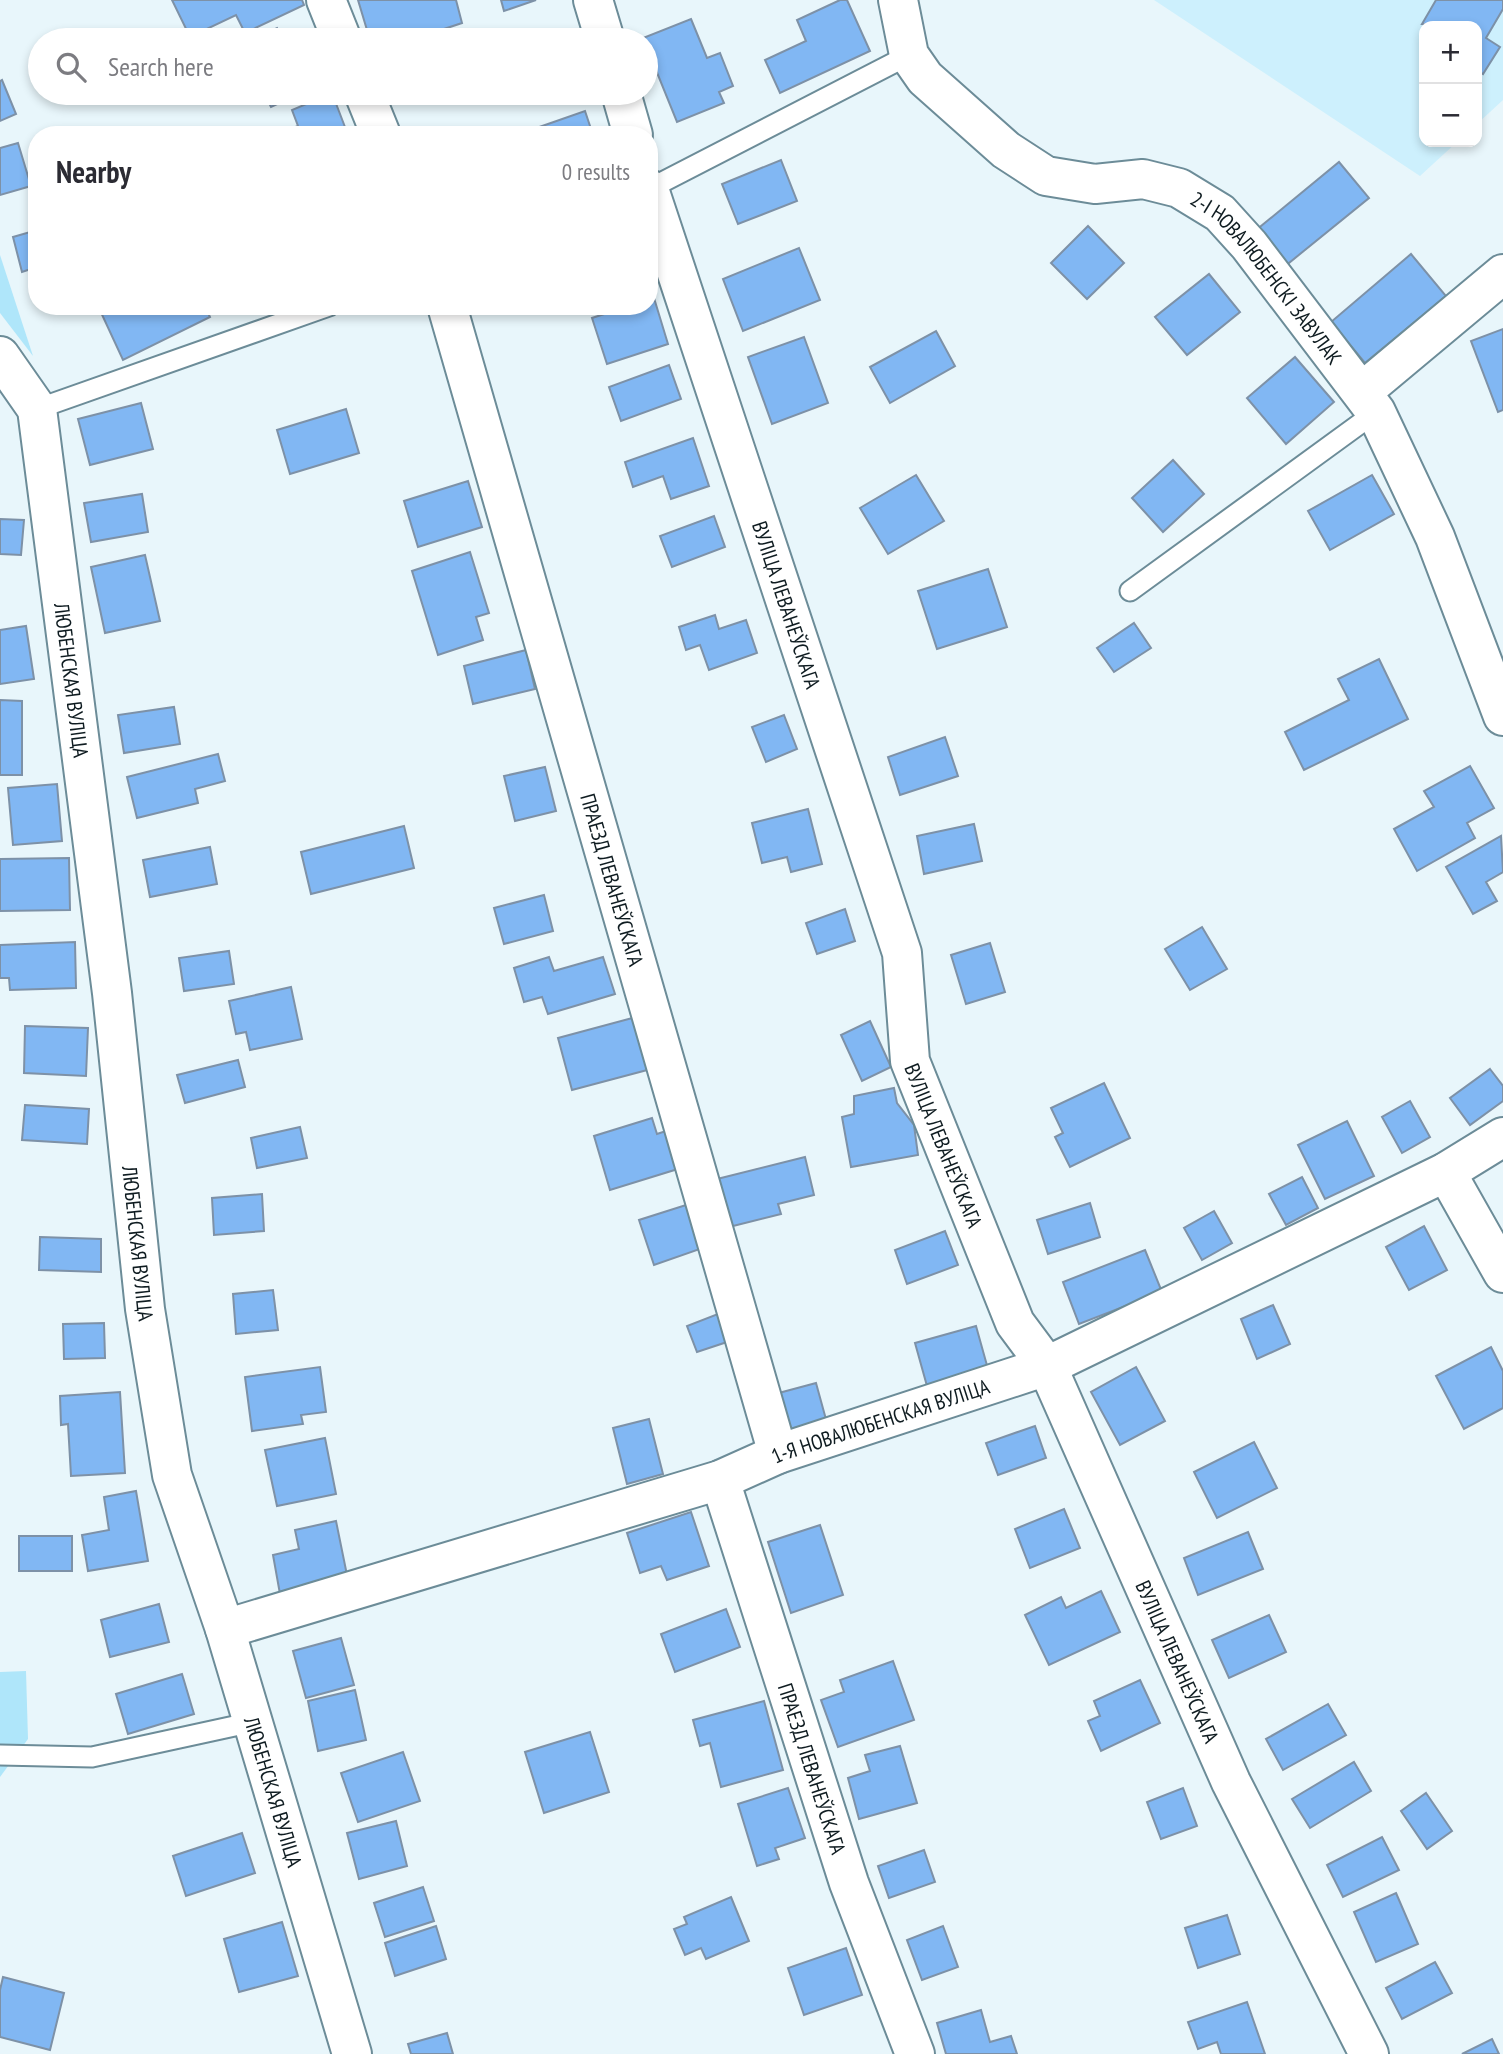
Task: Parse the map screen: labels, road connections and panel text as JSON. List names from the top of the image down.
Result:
{
  "streets": {
    "street": [
      "2-І НОВАЛЮБЕНСКІ ЗАВУЛАК",
      "ВУЛІЦА ЛЕВАНЕЎСКАГА",
      "ЛЮБЕНСКАЯ ВУЛІЦА",
      "ПРАЕЗД ЛЕВАНЕЎСКАГА",
      "1-Я НОВАЛЮБЕНСКАЯ ВУЛІЦА"
    ]
  },
  "crossings": [
    ["ВУЛІЦА ЛЕВАНЕЎСКАГА", "1-Я НОВАЛЮБЕНСКАЯ ВУЛІЦА"],
    ["ЛЮБЕНСКАЯ ВУЛІЦА", "1-Я НОВАЛЮБЕНСКАЯ ВУЛІЦА"],
    ["ПРАЕЗД ЛЕВАНЕЎСКАГА", "1-Я НОВАЛЮБЕНСКАЯ ВУЛІЦА"]
  ],
  "page": {
    "map_buttons": ["+", "−"],
    "search": "Search here",
    "heading": ["Nearby", "0 results"]
  }
}
